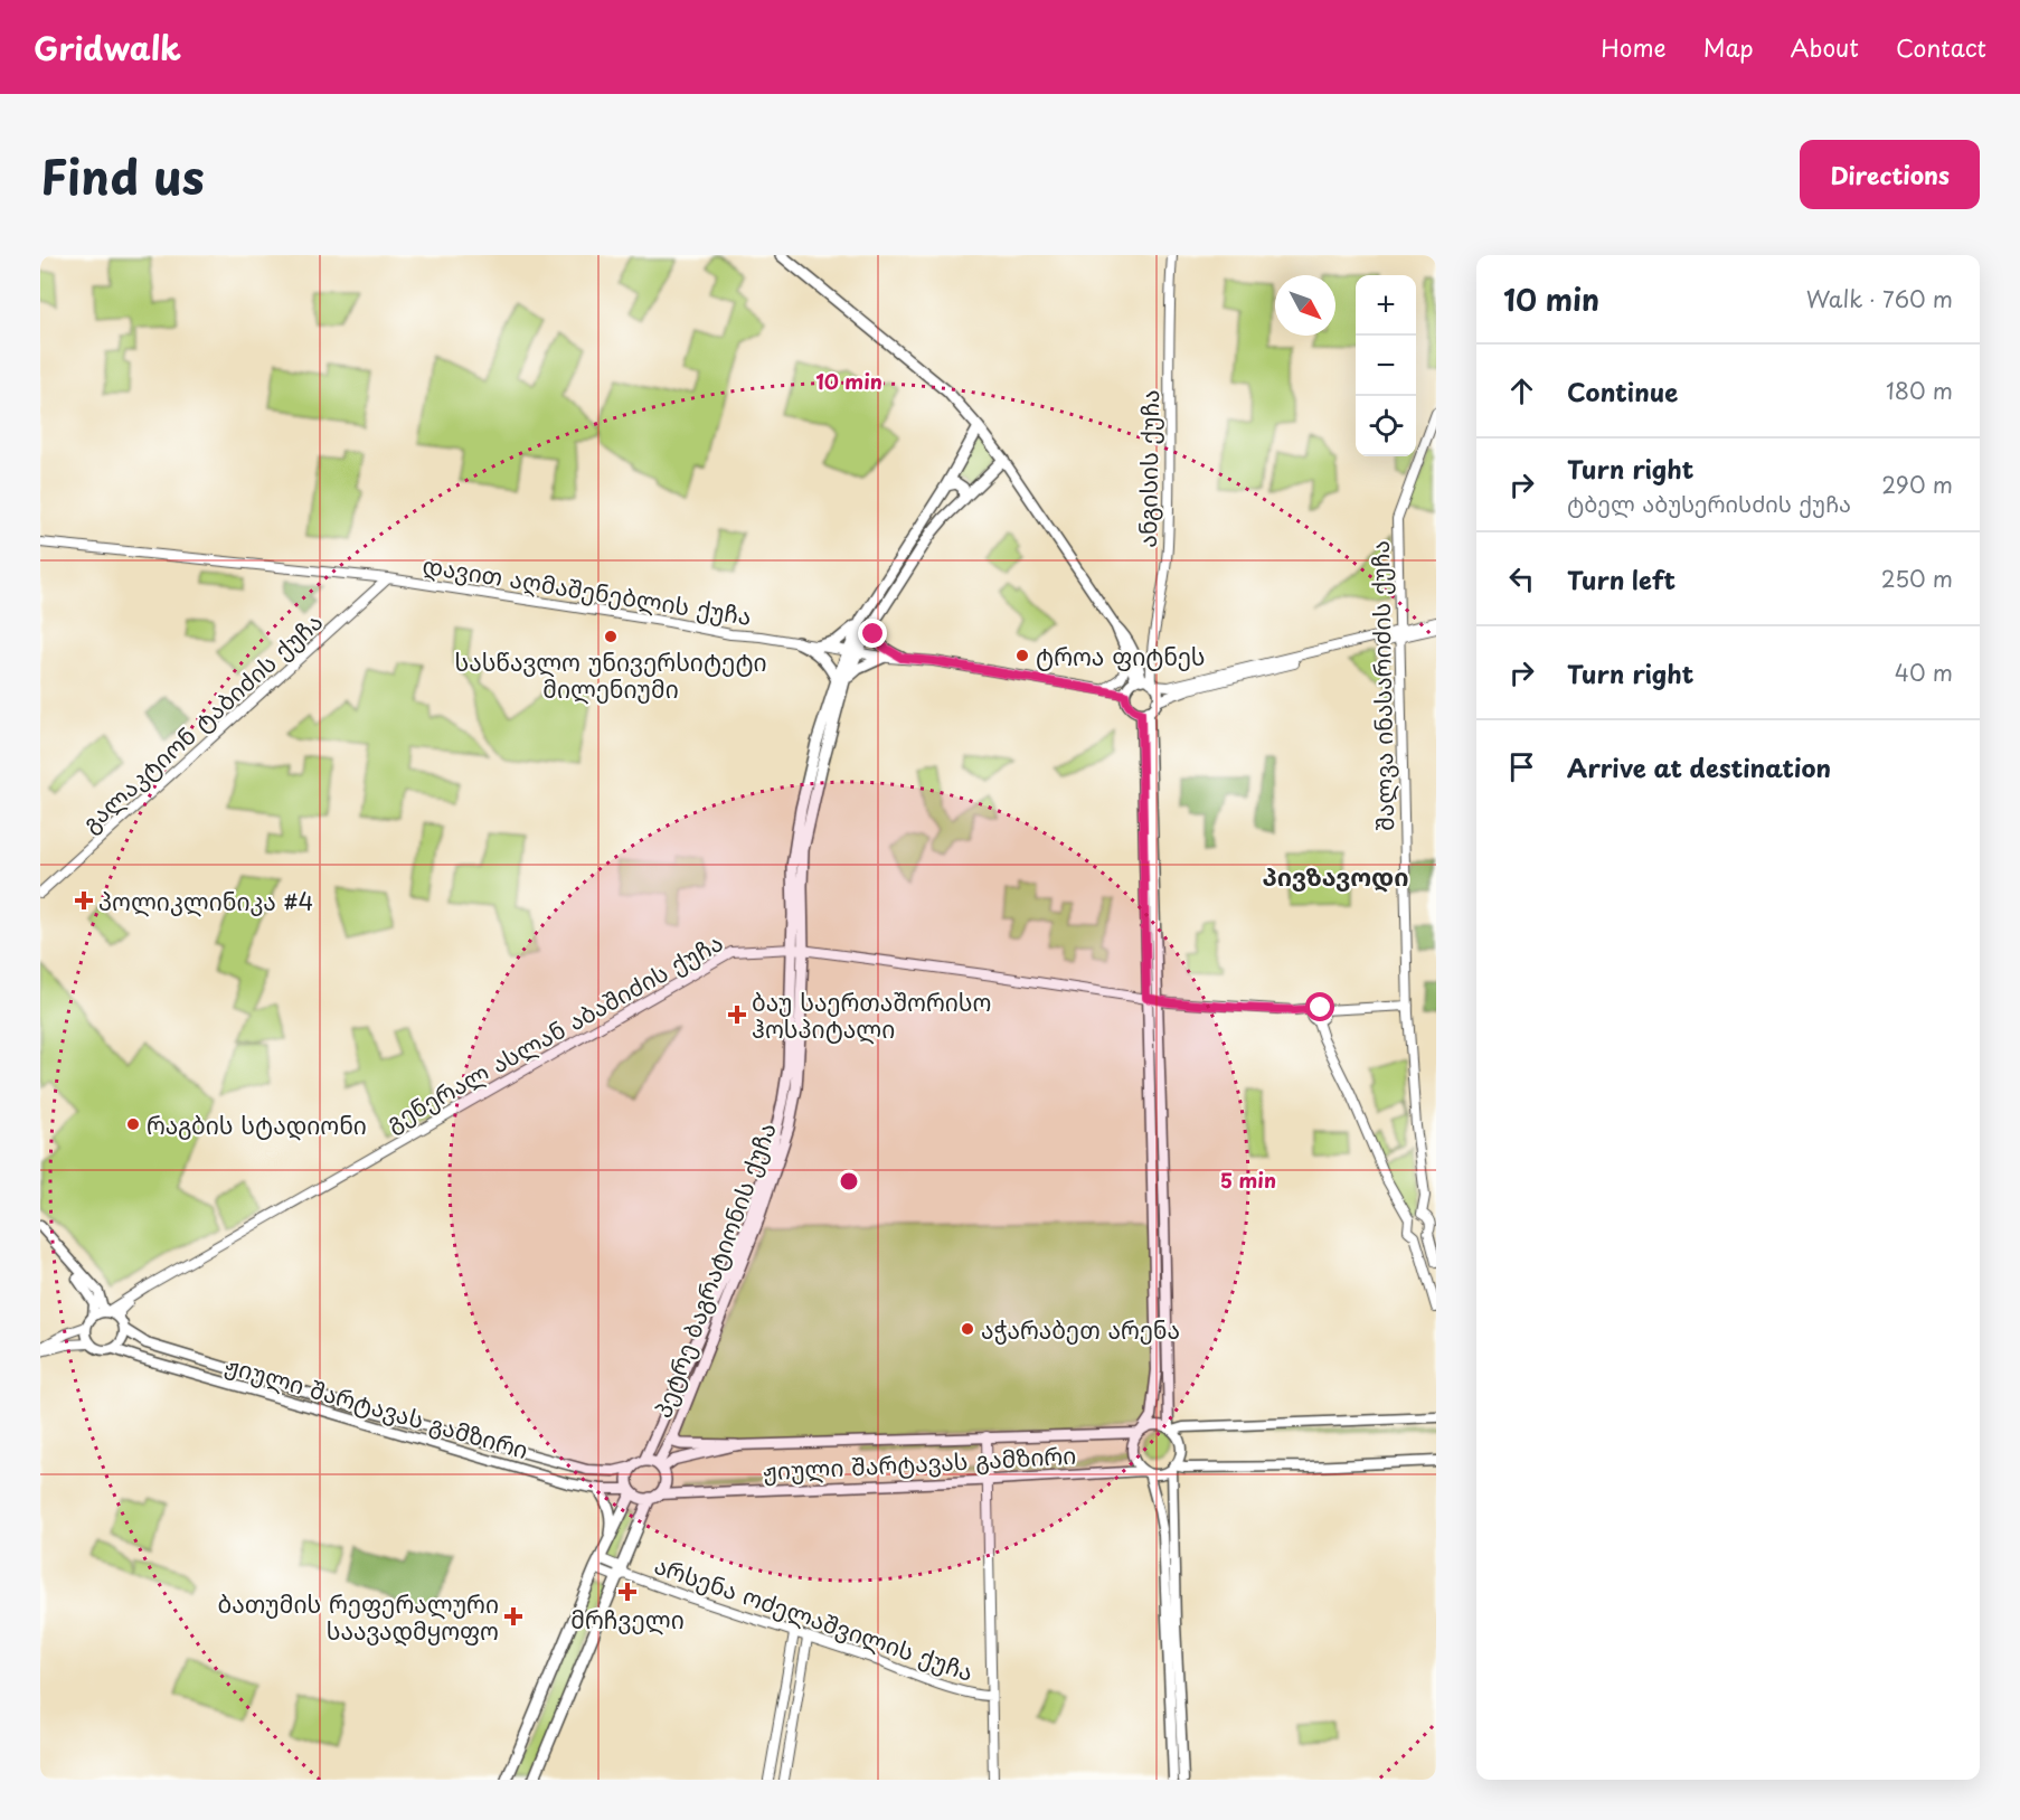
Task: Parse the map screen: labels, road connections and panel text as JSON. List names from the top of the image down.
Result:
{
  "streets": {
    "main road": ["პეტრე ბაგრატიონის ქუჩა", "ჟიული შარტავას გამზირი"],
    "street": [
      "ანგისის ქუჩა",
      "დავით აღმაშენებლის ქუჩა",
      "შალვა ინასარიძის ქუჩა",
      "გალაკტიონ ტაბიძის ქუჩა",
      "გენერალ ასლან აბაშიძის ქუჩა",
      "არსენა ოძელაშვილის ქუჩა"
    ]
  },
  "crossings": [
    ["ანგისის ქუჩა", "დავით აღმაშენებლის ქუჩა"],
    ["დავით აღმაშენებლის ქუჩა", "გალაკტიონ ტაბიძის ქუჩა"],
    ["დავით აღმაშენებლის ქუჩა", "პეტრე ბაგრატიონის ქუჩა"],
    ["შალვა ინასარიძის ქუჩა", "გენერალ ასლან აბაშიძის ქუჩა"],
    ["გენერალ ასლან აბაშიძის ქუჩა", "პეტრე ბაგრატიონის ქუჩა"],
    ["გენერალ ასლან აბაშიძის ქუჩა", "ჟიული შარტავას გამზირი"],
    ["პეტრე ბაგრატიონის ქუჩა", "ჟიული შარტავას გამზირი"]
  ],
  "districts": ["პივზავოდი"],
  "places": {
    "other": [
      "სასწავლო უნივერსიტეტი მილენიუმი",
      "ტროა ფიტნეს",
      "რაგბის სტადიონი",
      "აჭარაბეთ არენა"
    ],
    "health": [
      "პოლიკლინიკა #4",
      "ბაუ საერთაშორისო ჰოსპიტალი",
      "მრჩველი",
      "ბათუმის რეფერალური საავადმყოფო"
    ]
  },
  "north": "bottom right",
  "page": {
    "header": "Gridwalk",
    "nav": [
      "Home",
      "Map",
      "About",
      "Contact"
    ],
    "title": "Find us",
    "buttons": "Directions",
    "heading": ["10 min", "Walk · 760 m"],
    "map_buttons": ["+", "−"],
    "list": [
      ["Continue", "180 m"],
      ["Turn right", "ტბელ აბუსერისძის ქუჩა", "290 m"],
      ["Turn left", "250 m"],
      ["Turn right", "40 m"],
      "Arrive at destination"
    ]
  },
  "rings": ["10 min", "5 min"]
}
